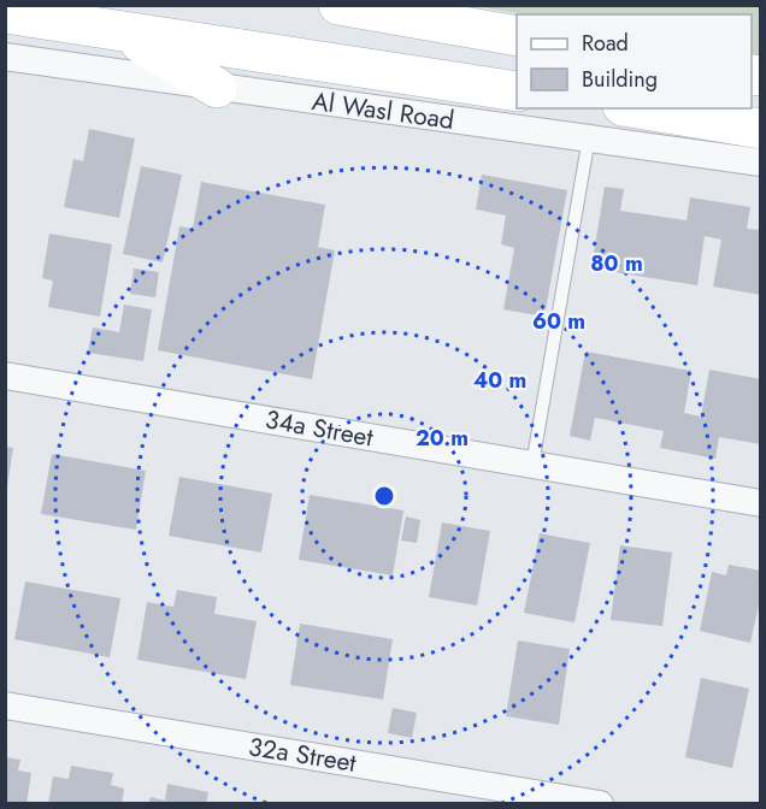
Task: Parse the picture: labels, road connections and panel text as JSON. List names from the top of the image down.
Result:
{
  "streets": {
    "main road": ["Al Wasl Road"],
    "street": ["34a Street", "32a Street"]
  },
  "legend": ["Road", "Building"],
  "rings": [
    "80 m",
    "60 m",
    "40 m",
    "20 m"
  ]
}
